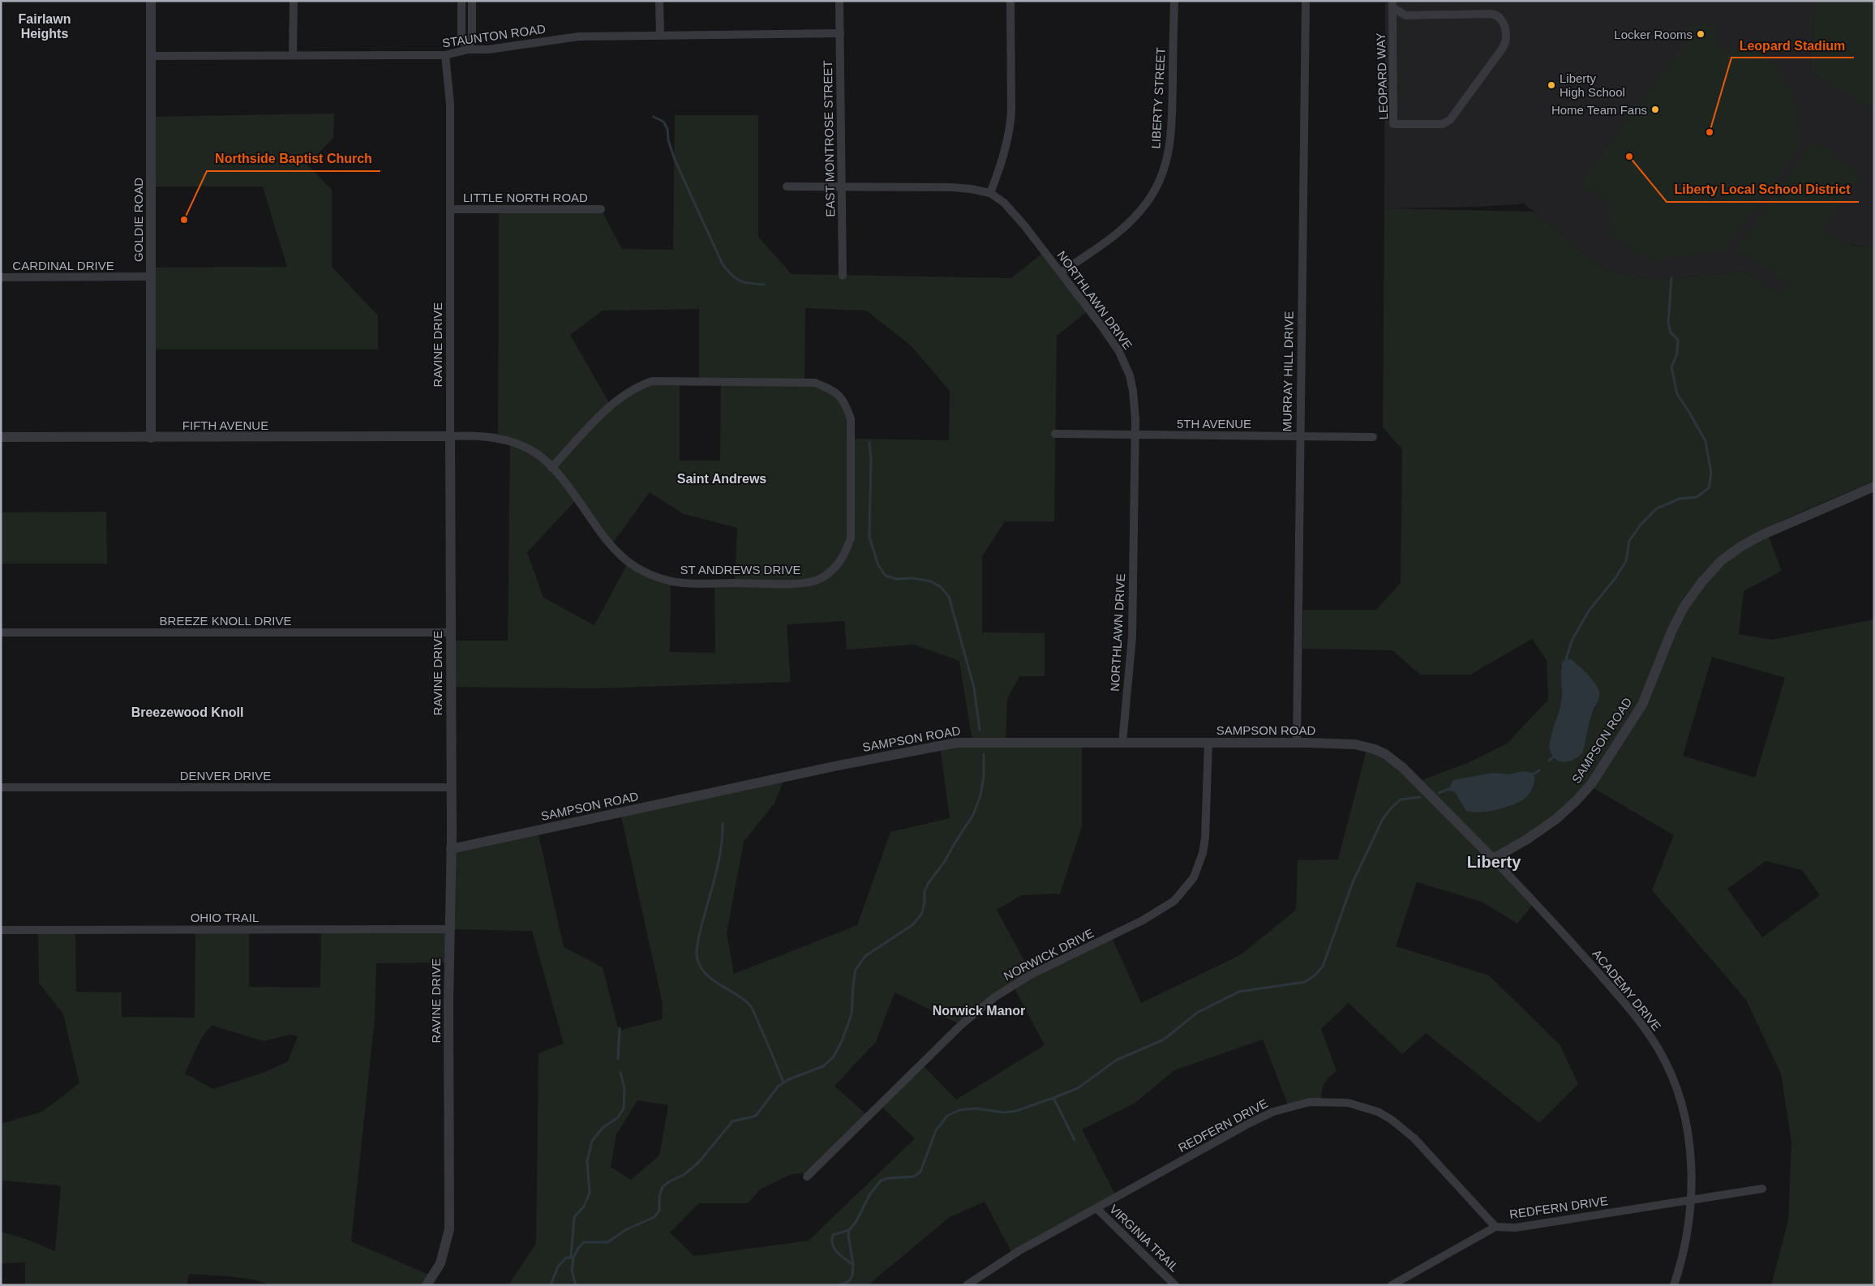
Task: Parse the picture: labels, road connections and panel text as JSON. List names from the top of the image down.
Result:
{
  "streets": {
    "street": [
      "STAUNTON ROAD",
      "LEOPARD WAY",
      "LIBERTY STREET",
      "EAST MONTROSE STREET",
      "LITTLE NORTH ROAD",
      "GOLDIE ROAD",
      "CARDINAL DRIVE",
      "NORTHLAWN DRIVE",
      "RAVINE DRIVE",
      "MURRAY HILL DRIVE",
      "5TH AVENUE",
      "FIFTH AVENUE",
      "ST ANDREWS DRIVE",
      "BREEZE KNOLL DRIVE",
      "SAMPSON ROAD",
      "DENVER DRIVE",
      "OHIO TRAIL",
      "NORWICK DRIVE",
      "ACADEMY DRIVE",
      "REDFERN DRIVE",
      "VIRGINIA TRAIL"
    ]
  },
  "crossings": [
    ["STAUNTON ROAD", "EAST MONTROSE STREET"],
    ["STAUNTON ROAD", "GOLDIE ROAD"],
    ["STAUNTON ROAD", "RAVINE DRIVE"],
    ["LIBERTY STREET", "NORTHLAWN DRIVE"],
    ["EAST MONTROSE STREET", "NORTHLAWN DRIVE"],
    ["LITTLE NORTH ROAD", "RAVINE DRIVE"],
    ["GOLDIE ROAD", "CARDINAL DRIVE"],
    ["GOLDIE ROAD", "FIFTH AVENUE"],
    ["NORTHLAWN DRIVE", "5TH AVENUE"],
    ["NORTHLAWN DRIVE", "SAMPSON ROAD"],
    ["RAVINE DRIVE", "FIFTH AVENUE"],
    ["RAVINE DRIVE", "ST ANDREWS DRIVE"],
    ["RAVINE DRIVE", "BREEZE KNOLL DRIVE"],
    ["RAVINE DRIVE", "SAMPSON ROAD"],
    ["RAVINE DRIVE", "DENVER DRIVE"],
    ["RAVINE DRIVE", "OHIO TRAIL"],
    ["MURRAY HILL DRIVE", "5TH AVENUE"],
    ["MURRAY HILL DRIVE", "SAMPSON ROAD"],
    ["FIFTH AVENUE", "ST ANDREWS DRIVE"],
    ["SAMPSON ROAD", "NORWICK DRIVE"],
    ["SAMPSON ROAD", "ACADEMY DRIVE"],
    ["ACADEMY DRIVE", "REDFERN DRIVE"],
    ["REDFERN DRIVE", "VIRGINIA TRAIL"]
  ],
  "districts": [
    "Fairlawn Heights",
    "Saint Andrews",
    "Breezewood Knoll",
    "Liberty",
    "Norwick Manor"
  ],
  "places": [
    "Locker Rooms",
    "Liberty High School",
    "Home Team Fans",
    "Leopard Stadium",
    "Liberty Local School District",
    "Northside Baptist Church"
  ]
}
